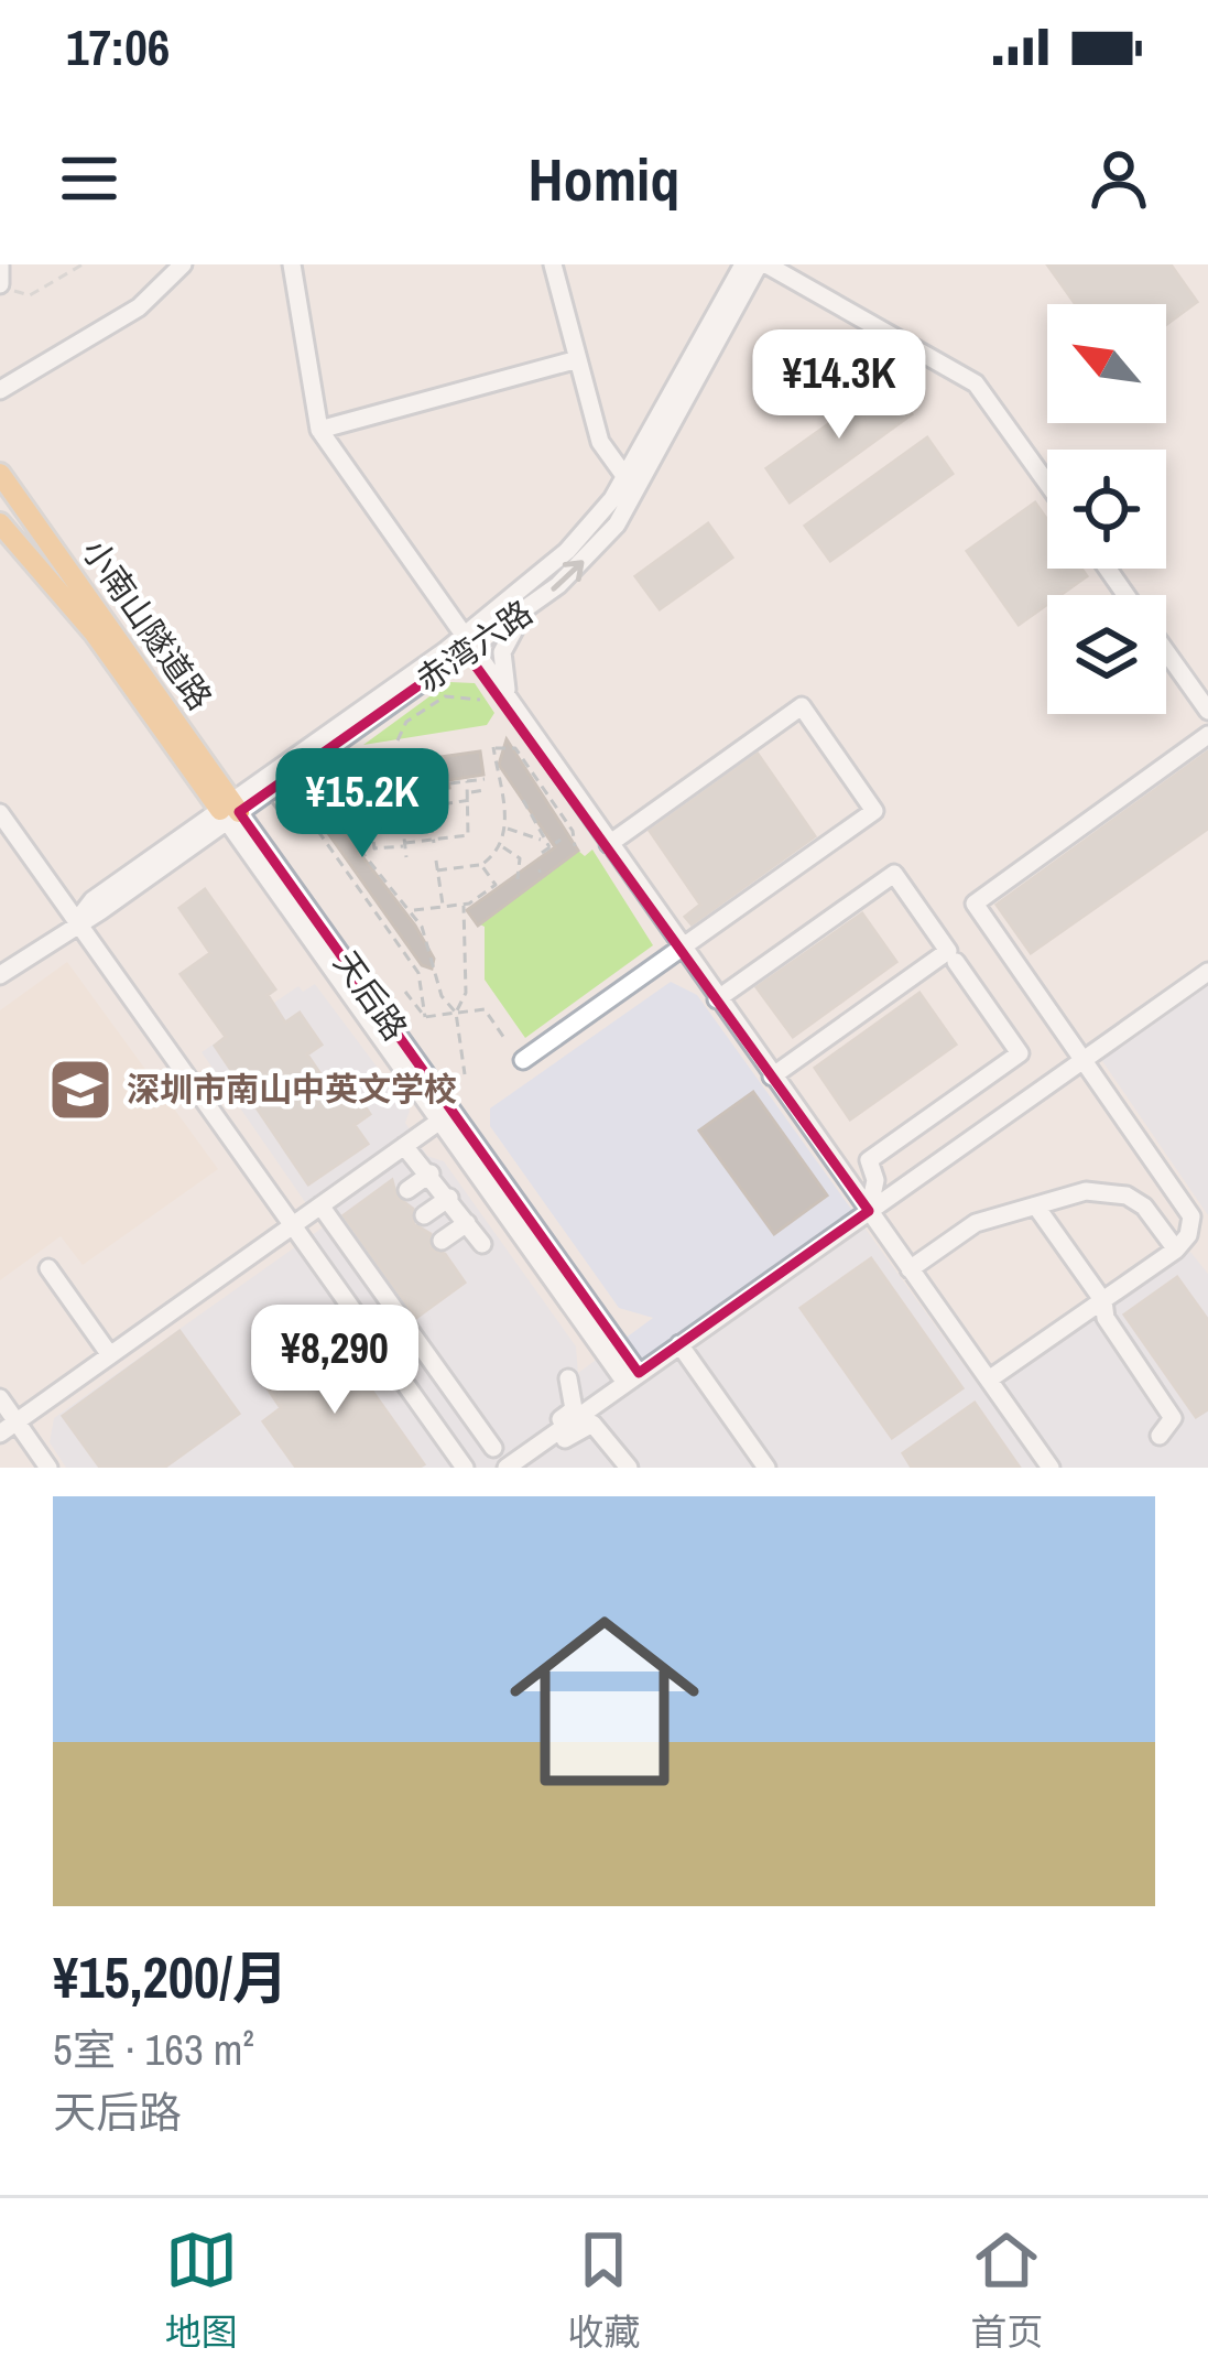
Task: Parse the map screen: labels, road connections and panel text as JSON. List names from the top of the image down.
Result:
{
  "streets": {
    "main road": ["小南山隧道路"],
    "street": ["赤湾六路", "天后路"]
  },
  "crossings": [
    ["小南山隧道路", "赤湾六路"],
    ["小南山隧道路", "天后路"],
    ["赤湾六路", "天后路"]
  ],
  "places": {
    "school or university": ["深圳市南山中英文学校"]
  },
  "north": "top left",
  "page": {
    "status": "17:06",
    "header": "Homiq",
    "price": ["¥14.3K", "¥15.2K", "¥8,290"],
    "list": [
      {
        "name": "¥15,200/月",
        "note": "5室 · 163 m² · 天后路"
      }
    ],
    "tabs": ["地图", "收藏", "首页"]
  }
}
